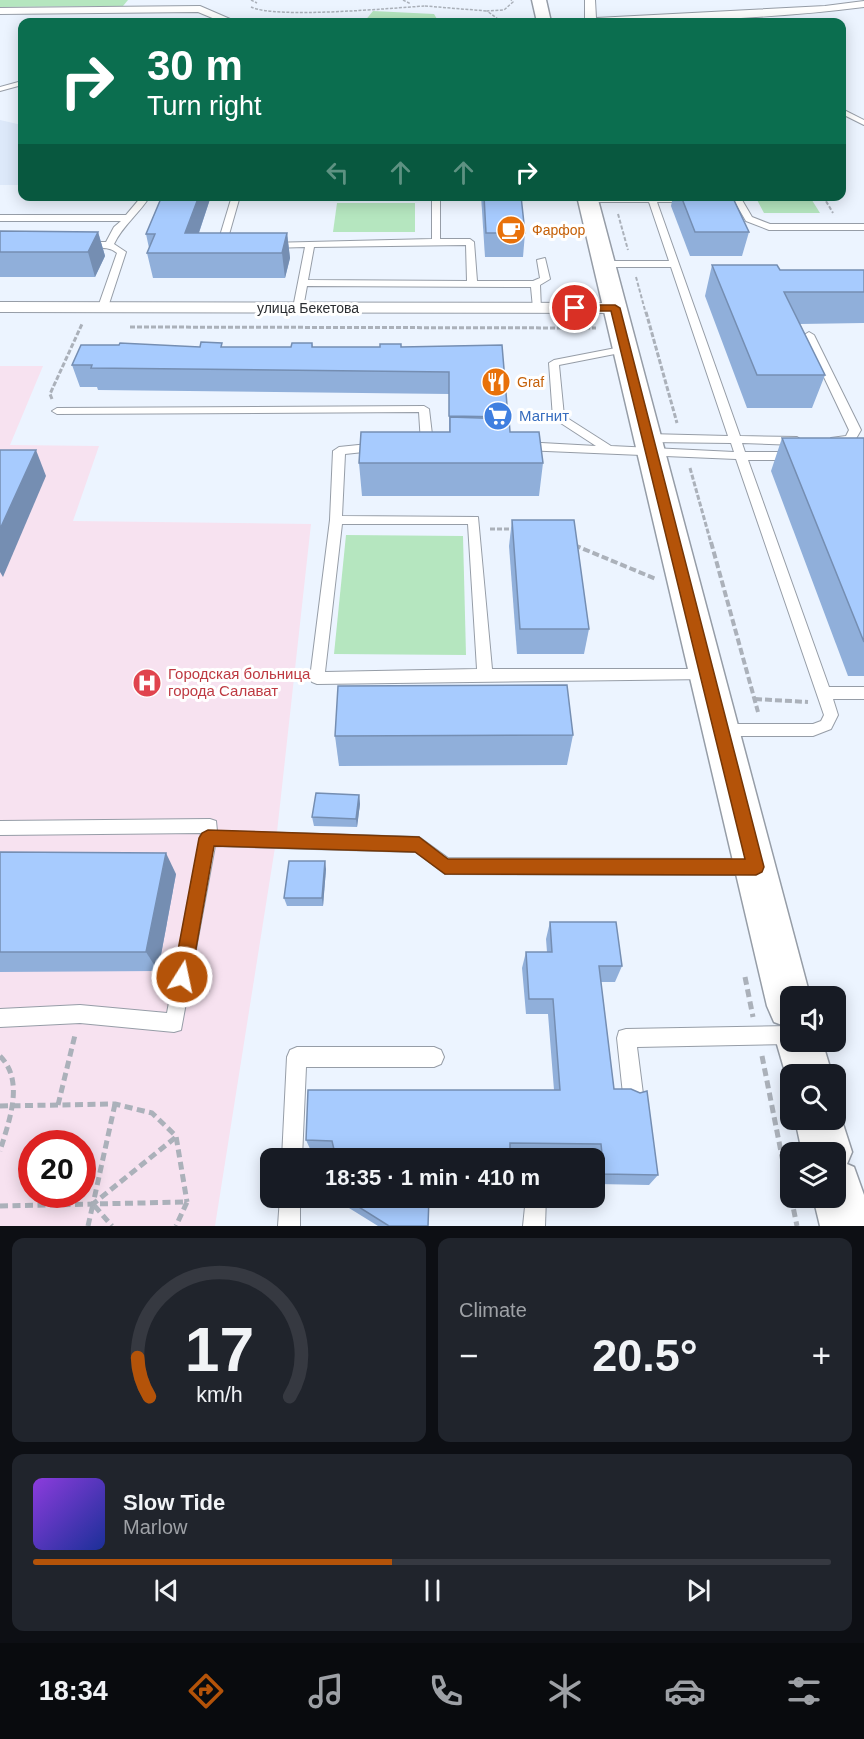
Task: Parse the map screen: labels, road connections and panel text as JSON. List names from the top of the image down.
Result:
{
  "streets": {
    "street": ["улица Бекетова"]
  },
  "places": {
    "cafe": ["Фарфор"],
    "restaurant": ["Graf"],
    "supermarket": ["Магнит"],
    "hospital": ["Городская больница города Салават"]
  },
  "page": {
    "turn": ["30 m", "Turn right"],
    "limit": "20",
    "trip": "18:35 · 1 min · 410 m",
    "tile": "Climate",
    "heat": ["−", "20.5°", "+"],
    "song": ["Slow Tide", "Marlow"],
    "tabs": "18:34",
    "gauge": ["17", "km/h"]
  }
}
